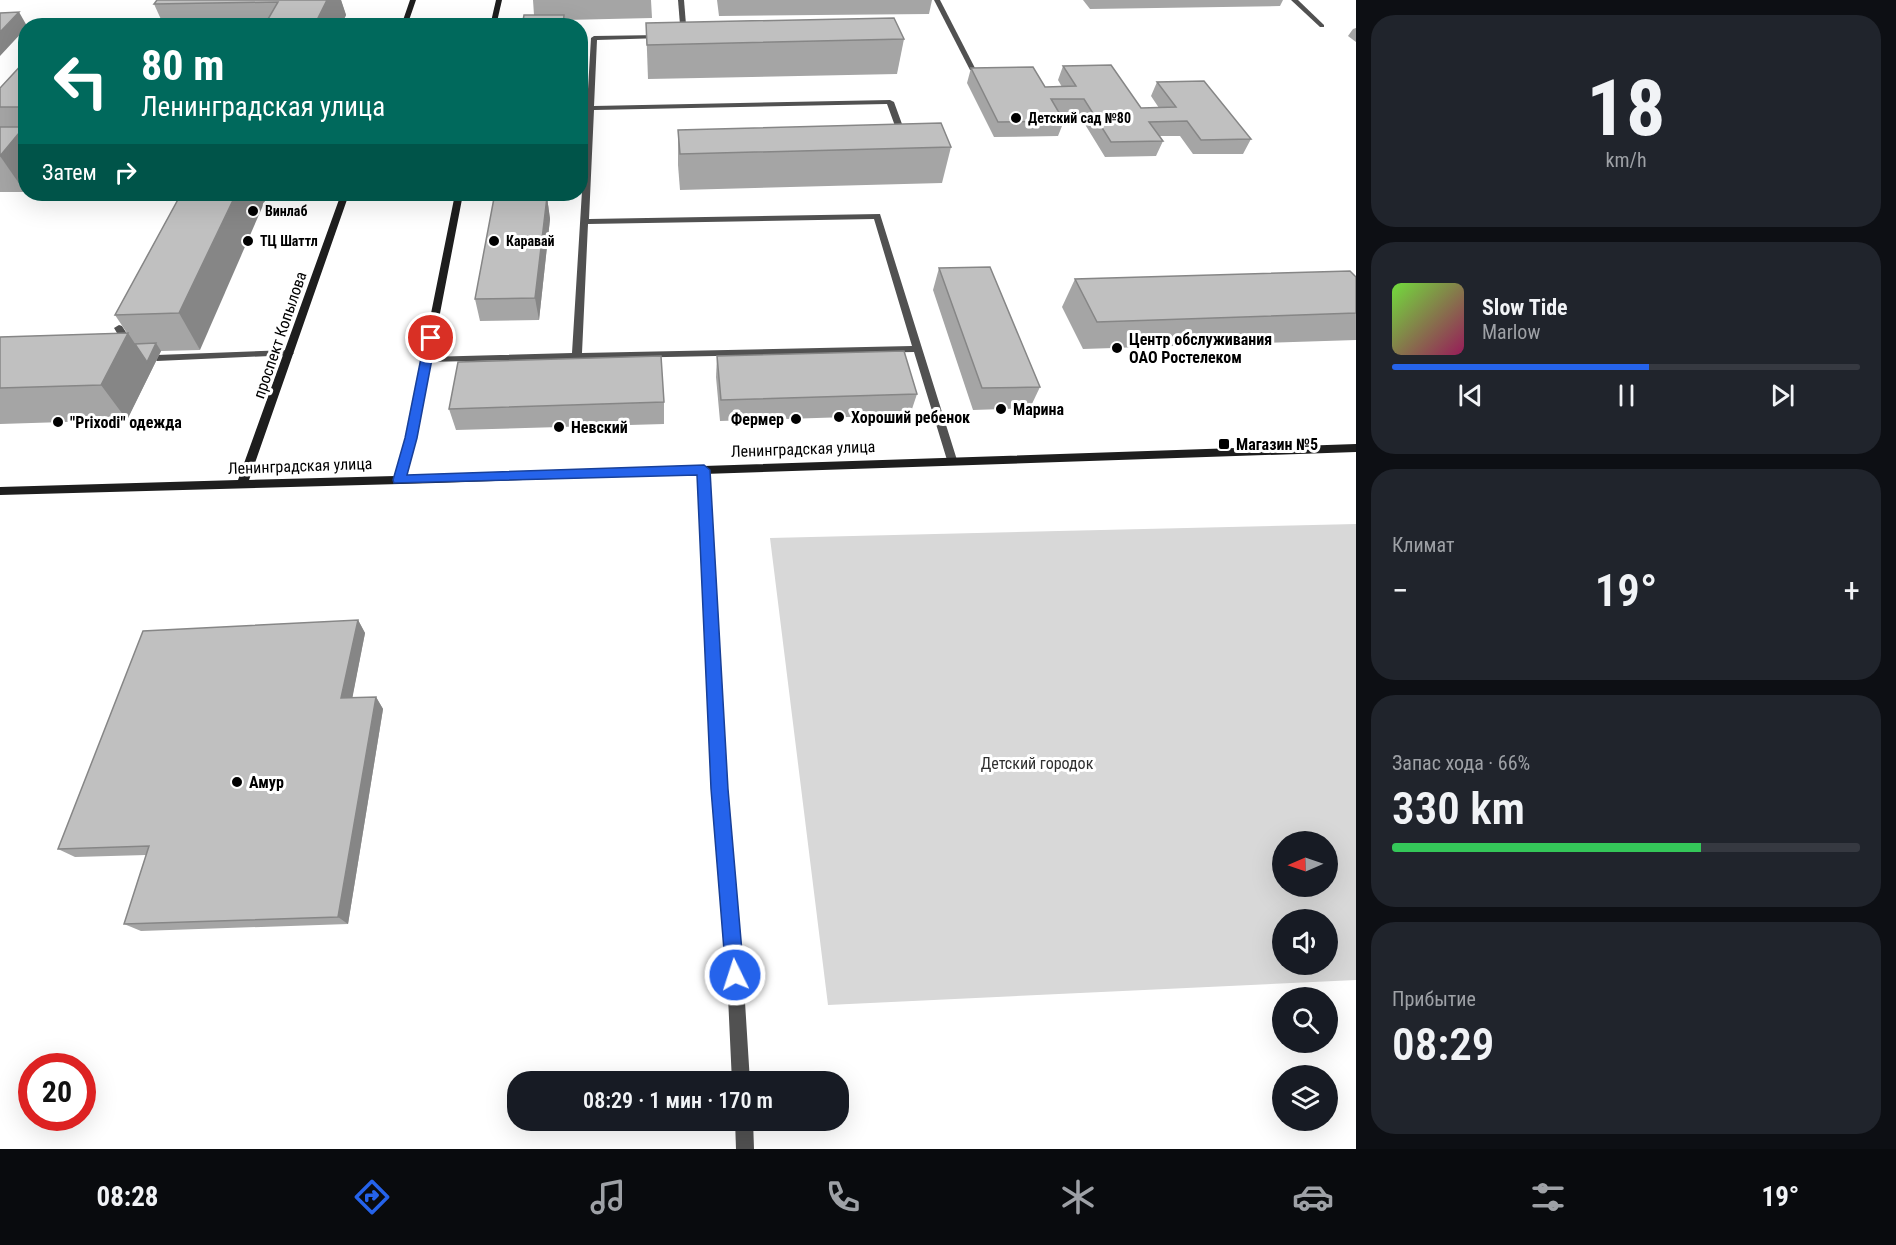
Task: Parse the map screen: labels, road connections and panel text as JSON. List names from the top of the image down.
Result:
{
  "streets": {
    "main road": ["проспект Копылова", "Ленинградская улица"]
  },
  "crossings": [
    ["проспект Копылова", "Ленинградская улица"]
  ],
  "parks": ["Детский городок"],
  "places": {
    "other": [
      "Детский сад №80",
      "Винлаб",
      "ТЦ Шаттл",
      "Каравай",
      "Центр обслуживания ОАО Ростелеком",
      "Марина",
      "Хороший ребенок",
      "Фермер",
      "\"Prixodi\" одежда",
      "Невский",
      "Амур"
    ],
    "transit": ["Магазин №5"]
  },
  "north": "left",
  "page": {
    "tile": [
      ["18", "km/h"],
      "Климат",
      ["Запас хода · 66%", "330 km"],
      ["Прибытие", "08:29"]
    ],
    "turn": ["80 m", "Ленинградская улица"],
    "then": "Затем",
    "song": ["Slow Tide", "Marlow"],
    "heat": ["−", "19°", "+"],
    "limit": "20",
    "trip": "08:29 · 1 мин · 170 m",
    "tabs": ["08:28", "19°"]
  }
}
